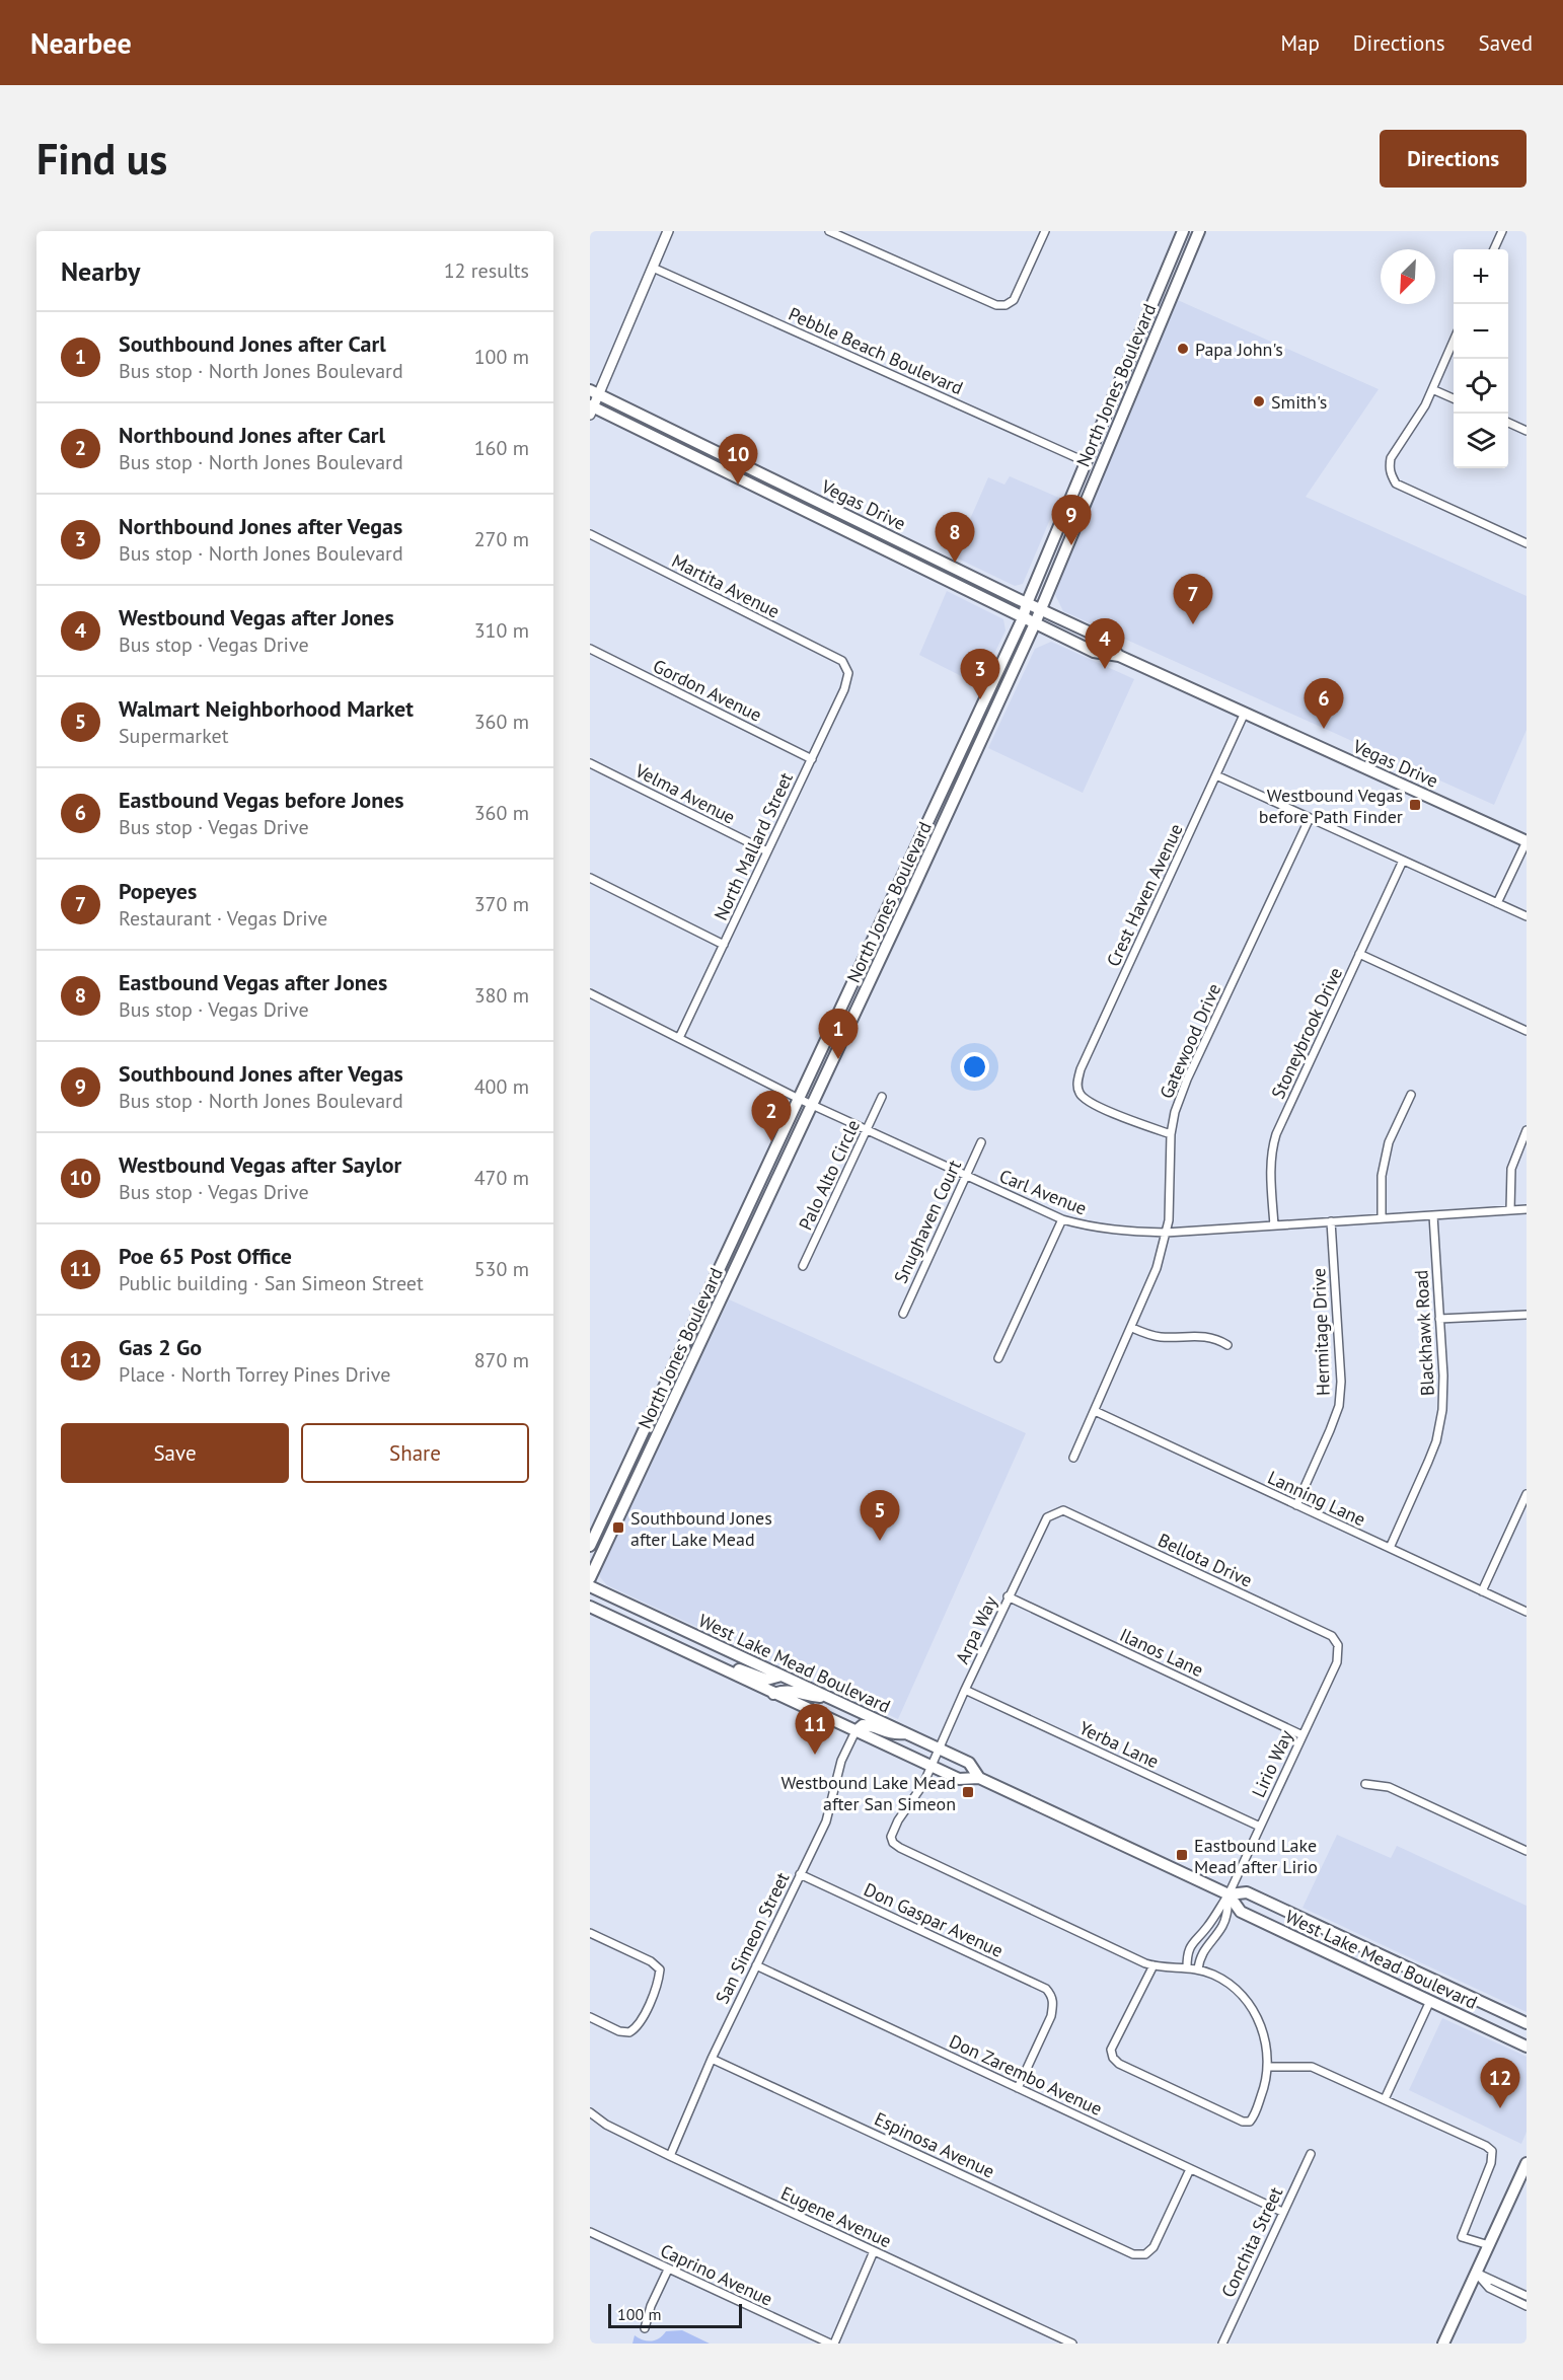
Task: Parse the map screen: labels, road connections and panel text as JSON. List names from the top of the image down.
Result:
{
  "streets": {
    "main road": ["North Jones Boulevard", "Vegas Drive", "West Lake Mead Boulevard"],
    "street": [
      "Pebble Beach Boulevard",
      "Martita Avenue",
      "Gordon Avenue",
      "Velma Avenue",
      "North Mallard Street",
      "Crest Haven Avenue",
      "Stoneybrook Drive",
      "Gatewood Drive",
      "Palo Alto Circle",
      "Carl Avenue",
      "Snughaven Court",
      "Hermitage Drive",
      "Blackhawk Road",
      "Lanning Lane",
      "Bellota Drive",
      "Arpa Way",
      "Ilanos Lane",
      "Yerba Lane",
      "Lirio Way",
      "Don Gaspar Avenue",
      "San Simeon Street",
      "Don Zarembo Avenue",
      "Espinosa Avenue",
      "Eugene Avenue",
      "Conchita Street",
      "Caprino Avenue"
    ]
  },
  "crossings": [
    ["Pebble Beach Boulevard", "North Jones Boulevard"],
    ["North Jones Boulevard", "Vegas Drive"],
    ["North Jones Boulevard", "Carl Avenue"],
    ["Vegas Drive", "Crest Haven Avenue"],
    ["Martita Avenue", "North Mallard Street"],
    ["Gordon Avenue", "North Mallard Street"],
    ["Velma Avenue", "North Mallard Street"],
    ["North Mallard Street", "Carl Avenue"],
    ["Crest Haven Avenue", "Gatewood Drive"],
    ["Stoneybrook Drive", "Carl Avenue"],
    ["Gatewood Drive", "Carl Avenue"],
    ["Gatewood Drive", "Lanning Lane"],
    ["Palo Alto Circle", "Carl Avenue"],
    ["Carl Avenue", "Snughaven Court"],
    ["Carl Avenue", "Hermitage Drive"],
    ["Carl Avenue", "Blackhawk Road"],
    ["Hermitage Drive", "Lanning Lane"],
    ["Blackhawk Road", "Lanning Lane"],
    ["Bellota Drive", "Arpa Way"],
    ["Bellota Drive", "Lirio Way"],
    ["Arpa Way", "Ilanos Lane"],
    ["Arpa Way", "West Lake Mead Boulevard"],
    ["Arpa Way", "Yerba Lane"],
    ["Ilanos Lane", "Lirio Way"],
    ["West Lake Mead Boulevard", "Lirio Way"],
    ["West Lake Mead Boulevard", "San Simeon Street"],
    ["Yerba Lane", "Lirio Way"],
    ["Don Gaspar Avenue", "San Simeon Street"],
    ["Don Gaspar Avenue", "Don Zarembo Avenue"],
    ["San Simeon Street", "Don Zarembo Avenue"],
    ["San Simeon Street", "Espinosa Avenue"],
    ["San Simeon Street", "Eugene Avenue"],
    ["Don Zarembo Avenue", "Espinosa Avenue"],
    ["Don Zarembo Avenue", "Conchita Street"]
  ],
  "places": {
    "other": ["Papa John's", "Smith's"],
    "transit": [
      "Westbound Vegas before Path Finder",
      "Southbound Jones after Lake Mead",
      "Westbound Lake Mead after San Simeon",
      "Eastbound Lake Mead after Lirio"
    ]
  },
  "scale_bar": "100 m",
  "north": "bottom left",
  "page": {
    "header": "Nearbee",
    "nav": ["Map", "Directions", "Saved"],
    "buttons": [
      "Directions",
      ["Save", "Share"]
    ],
    "title": "Find us",
    "heading": ["Nearby", "12 results"],
    "map_buttons": ["+", "−"],
    "list": [
      {
        "mark": "1",
        "name": "Southbound Jones after Carl",
        "note": "Bus stop · North Jones Boulevard",
        "value": "100 m"
      },
      {
        "mark": "2",
        "name": "Northbound Jones after Carl",
        "note": "Bus stop · North Jones Boulevard",
        "value": "160 m"
      },
      {
        "mark": "3",
        "name": "Northbound Jones after Vegas",
        "note": "Bus stop · North Jones Boulevard",
        "value": "270 m"
      },
      {
        "mark": "4",
        "name": "Westbound Vegas after Jones",
        "note": "Bus stop · Vegas Drive",
        "value": "310 m"
      },
      {
        "mark": "5",
        "name": "Walmart Neighborhood Market",
        "note": "Supermarket",
        "value": "360 m"
      },
      {
        "mark": "6",
        "name": "Eastbound Vegas before Jones",
        "note": "Bus stop · Vegas Drive",
        "value": "360 m"
      },
      {
        "mark": "7",
        "name": "Popeyes",
        "note": "Restaurant · Vegas Drive",
        "value": "370 m"
      },
      {
        "mark": "8",
        "name": "Eastbound Vegas after Jones",
        "note": "Bus stop · Vegas Drive",
        "value": "380 m"
      },
      {
        "mark": "9",
        "name": "Southbound Jones after Vegas",
        "note": "Bus stop · North Jones Boulevard",
        "value": "400 m"
      },
      {
        "mark": "10",
        "name": "Westbound Vegas after Saylor",
        "note": "Bus stop · Vegas Drive",
        "value": "470 m"
      },
      {
        "mark": "11",
        "name": "Poe 65 Post Office",
        "note": "Public building · San Simeon Street",
        "value": "530 m"
      },
      {
        "mark": "12",
        "name": "Gas 2 Go",
        "note": "Place · North Torrey Pines Drive",
        "value": "870 m"
      }
    ],
    "pins": [
      "10",
      "9",
      "8",
      "7",
      "4",
      "3",
      "6",
      "1",
      "2",
      "5",
      "11",
      "12"
    ],
    "scale": "100 m"
  }
}
